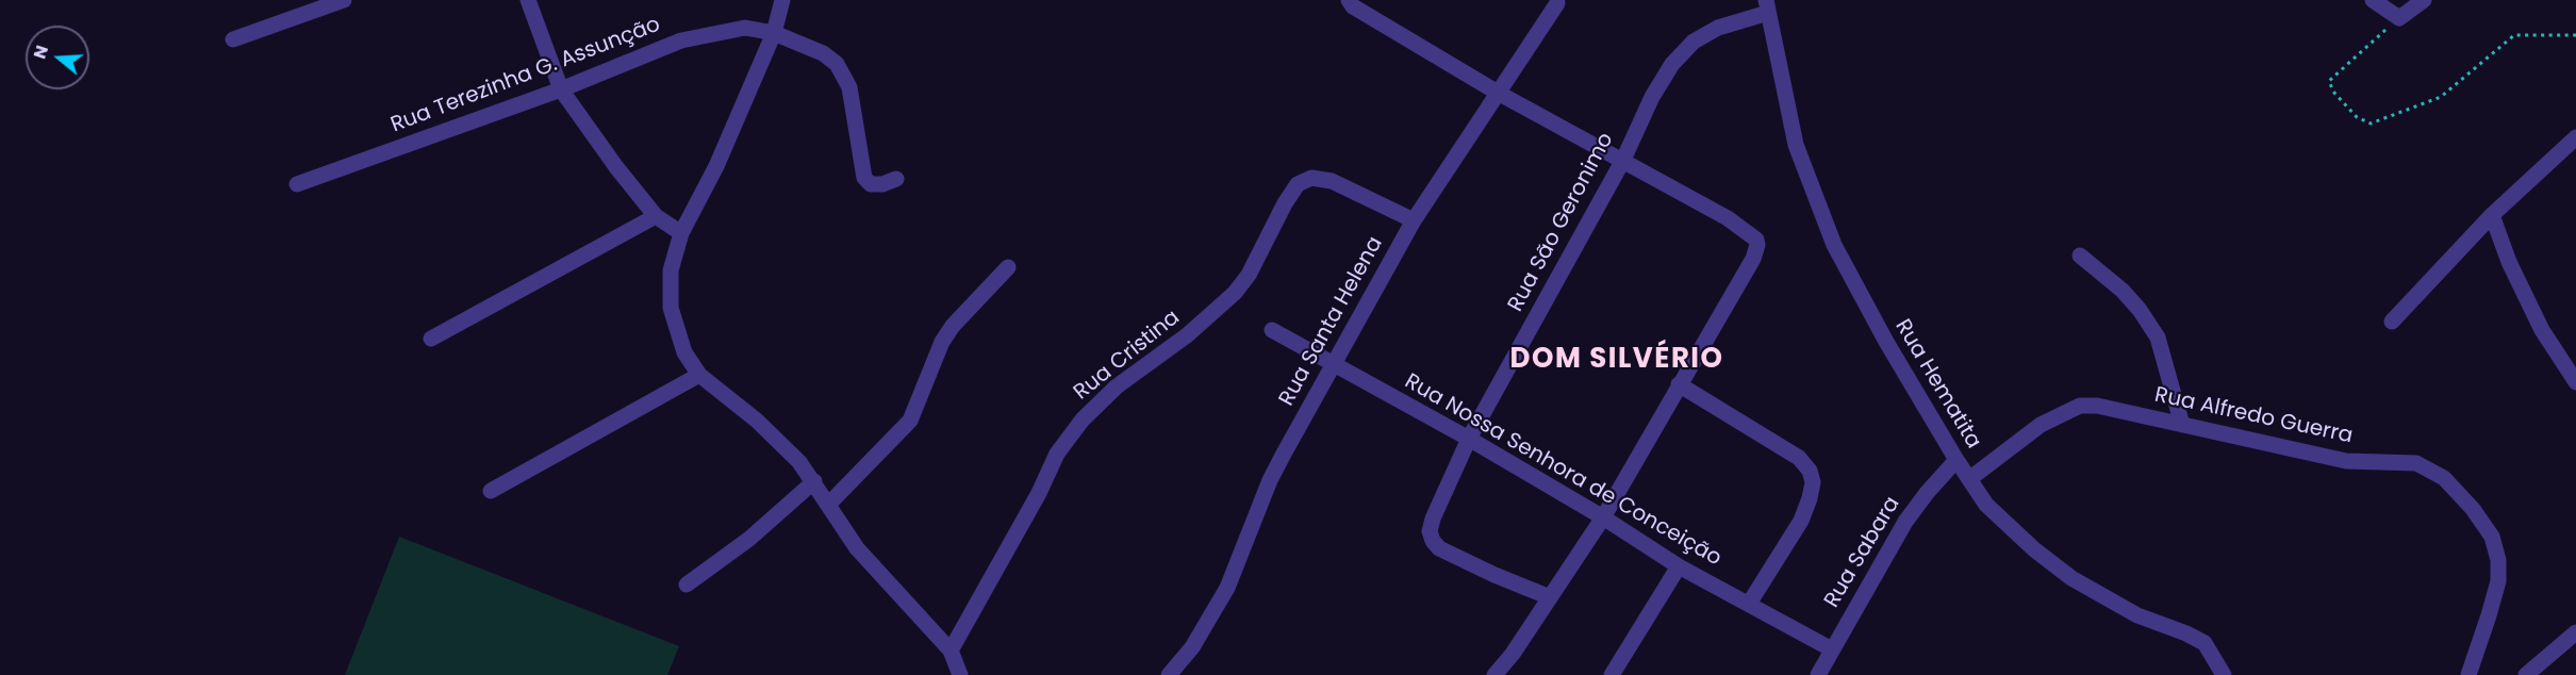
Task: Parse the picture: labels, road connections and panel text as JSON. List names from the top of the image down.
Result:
{
  "streets": {
    "street": [
      "Rua Terezinha G. Assunção",
      "Rua São Geronimo",
      "Rua Santa Helena",
      "Rua Cristina",
      "Rua Hematita",
      "Rua Alfredo Guerra",
      "Rua Nossa Senhora de Conceição",
      "Rua Sabara"
    ]
  },
  "crossings": [
    ["Rua São Geronimo", "Rua Hematita"],
    ["Rua São Geronimo", "Rua Nossa Senhora de Conceição"],
    ["Rua Santa Helena", "Rua Cristina"],
    ["Rua Santa Helena", "Rua Nossa Senhora de Conceição"],
    ["Rua Hematita", "Rua Alfredo Guerra"],
    ["Rua Hematita", "Rua Sabara"],
    ["Rua Nossa Senhora de Conceição", "Rua Sabara"]
  ],
  "districts": ["DOM SILVÉRIO"],
  "north": "left"
}
